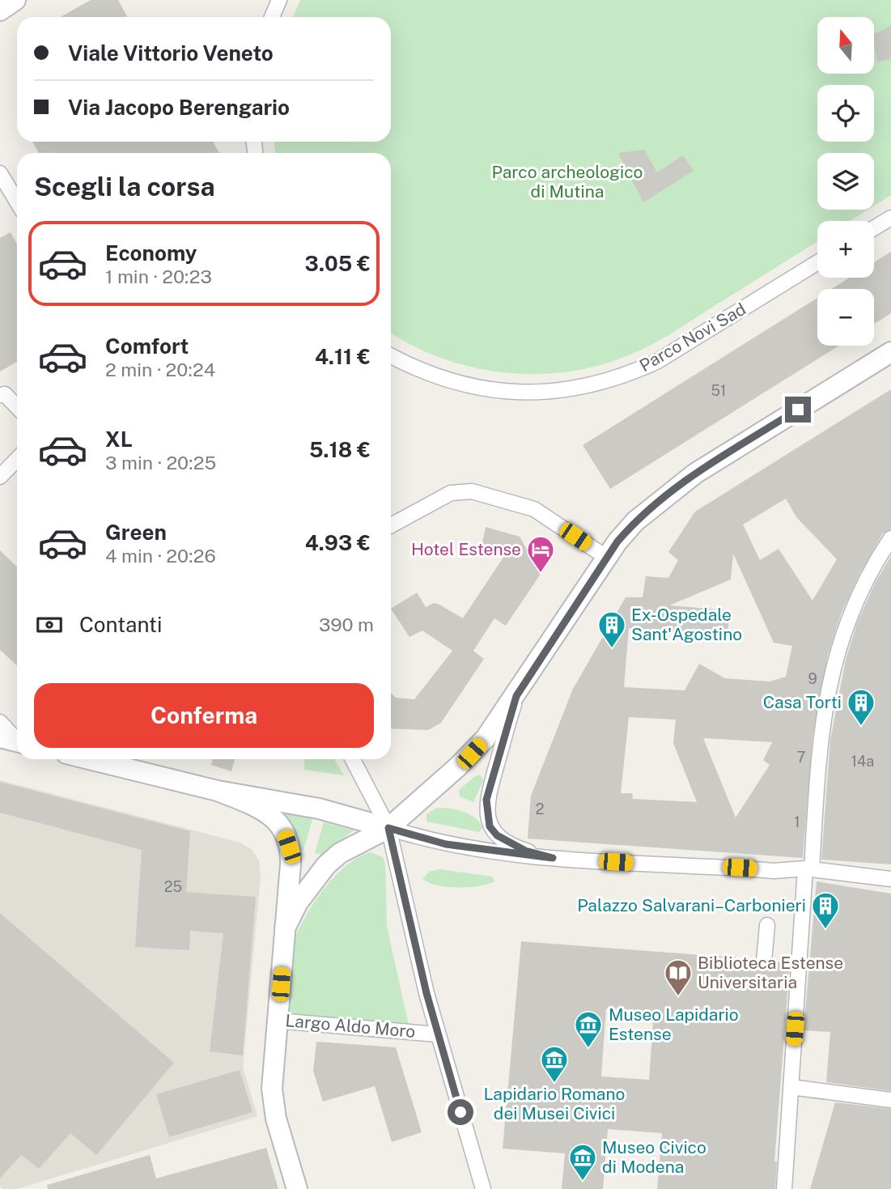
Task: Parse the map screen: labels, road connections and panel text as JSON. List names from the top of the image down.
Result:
{
  "streets": {
    "street": ["Parco Novi Sad", "Largo Aldo Moro"]
  },
  "parks": ["Parco archeologico di Mutina"],
  "places": {
    "hotel": ["Hotel Estense"],
    "building": ["Ex-Ospedale Sant'Agostino", "Casa Torti", "Palazzo Salvarani–Carbonieri"],
    "library": ["Biblioteca Estense Universitaria"],
    "museum": ["Museo Lapidario Estense", "Lapidario Romano dei Musei Civici", "Museo Civico di Modena"]
  },
  "house_numbers": [
    "51",
    "9",
    "7",
    "14a",
    "2",
    "1",
    "25"
  ],
  "north": "top",
  "page": {
    "map_buttons": ["+", "−"],
    "banner": ["Viale Vittorio Veneto", "Via Jacopo Berengario"],
    "heading": "Scegli la corsa",
    "list": [
      {
        "name": "Economy",
        "note": "1 min · 20:23",
        "value": "3.05 €"
      },
      {
        "name": "Comfort",
        "note": "2 min · 20:24",
        "value": "4.11 €"
      },
      {
        "name": "XL",
        "note": "3 min · 20:25",
        "value": "5.18 €"
      },
      {
        "name": "Green",
        "note": "4 min · 20:26",
        "value": "4.93 €"
      }
    ],
    "pay": ["Contanti", "390 m"],
    "buttons": "Conferma"
  }
}
